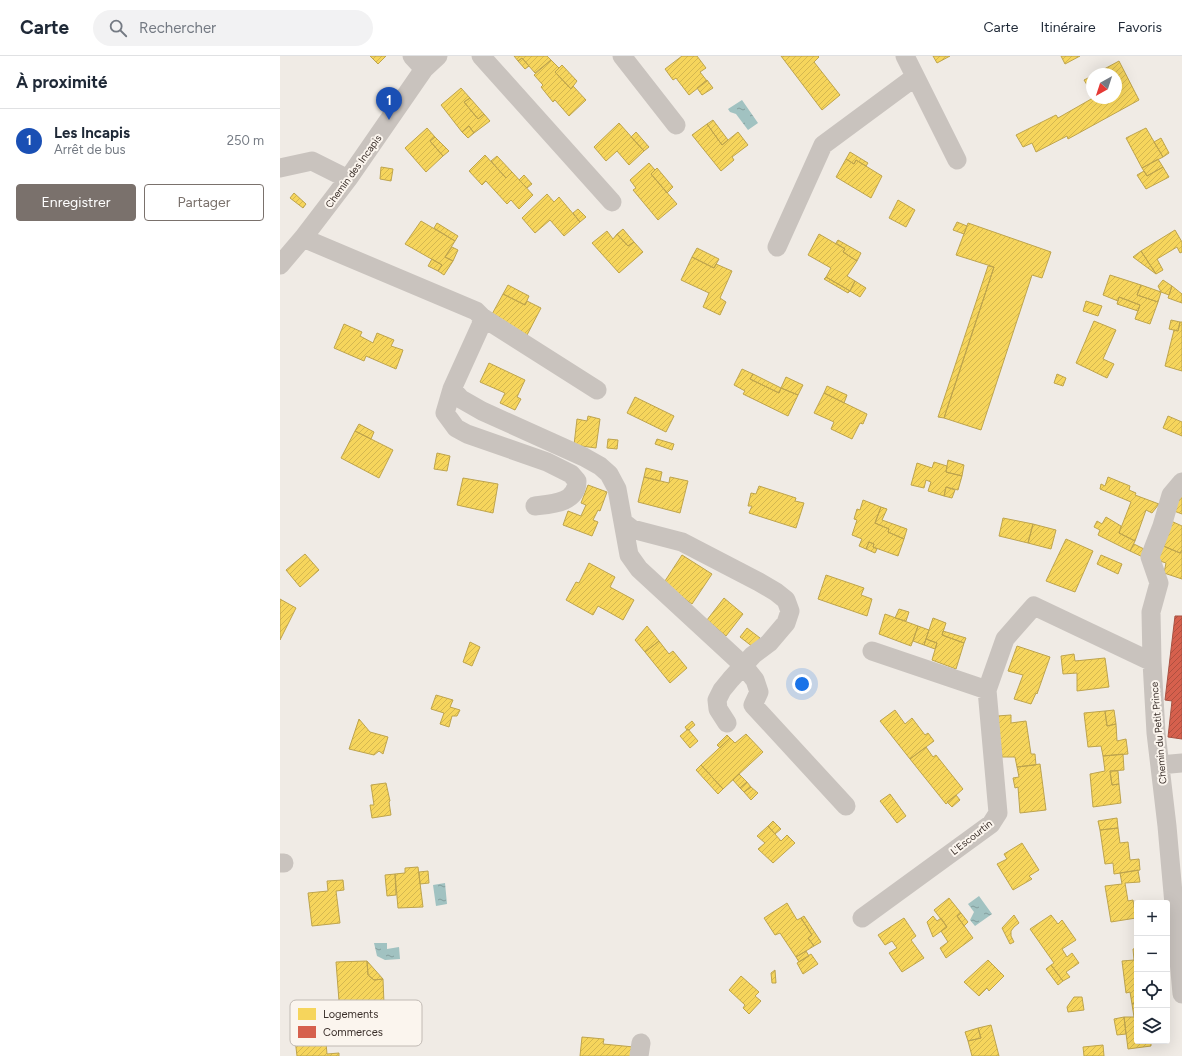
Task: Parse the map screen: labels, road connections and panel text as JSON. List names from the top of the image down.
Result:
{
  "streets": {
    "street": ["Chemin des Incapis", "Chemin du Petit Prince", "L'Escourtin"]
  },
  "crossings": [
    ["Chemin du Petit Prince", "L'Escourtin"]
  ],
  "legend": ["Logements", "Commerces"],
  "north": "bottom left",
  "page": {
    "header": "Carte",
    "search": "Rechercher",
    "nav": ["Carte", "Itinéraire", "Favoris"],
    "heading": "À proximité",
    "pins": "1",
    "list": [
      {
        "mark": "1",
        "name": "Les Incapis",
        "note": "Arrêt de bus",
        "value": "250 m"
      }
    ],
    "buttons": ["Enregistrer", "Partager"],
    "map_buttons": ["+", "−"]
  }
}
